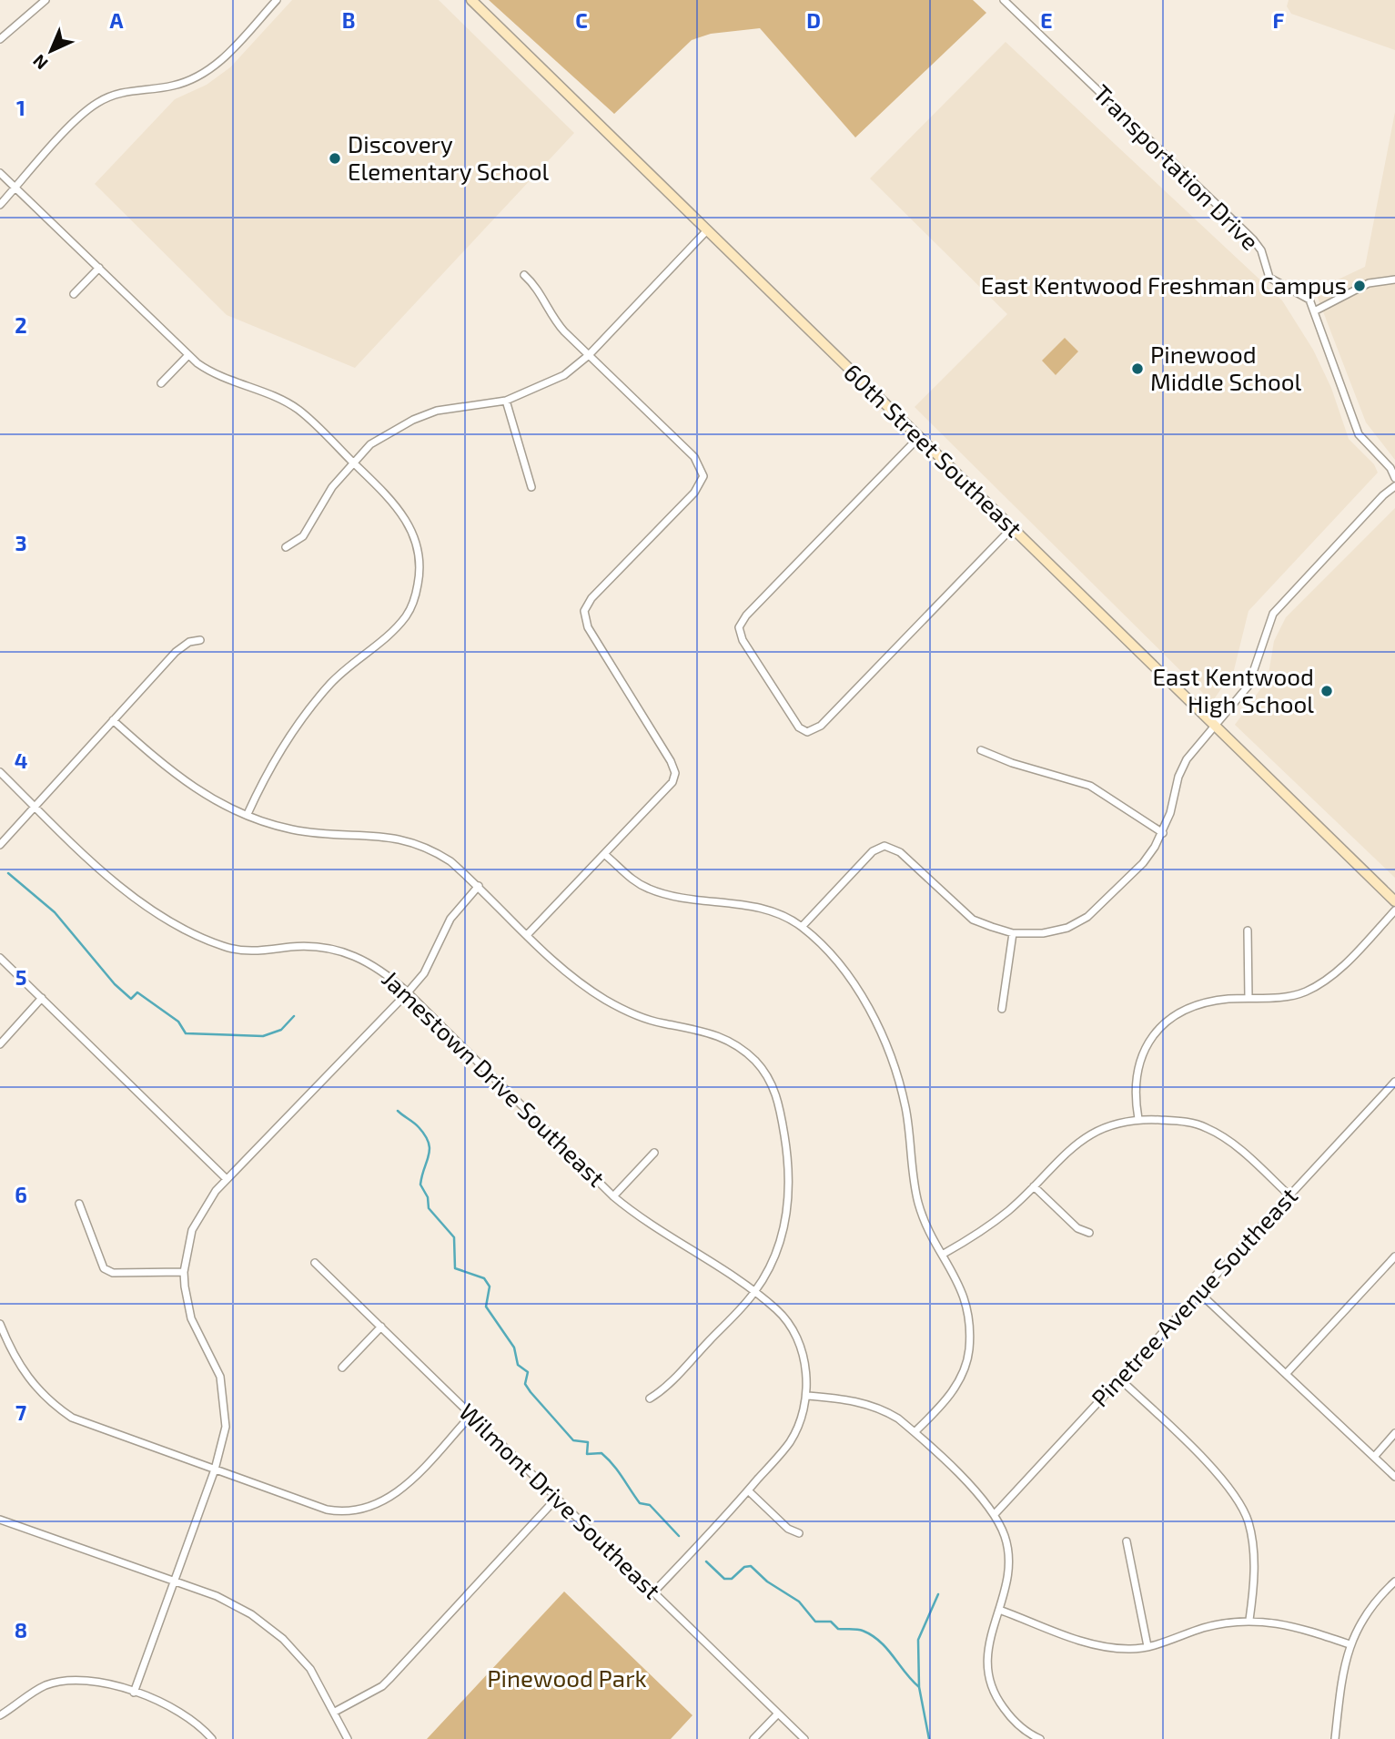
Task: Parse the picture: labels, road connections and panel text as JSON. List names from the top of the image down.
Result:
{
  "streets": {
    "main road": ["60th Street Southeast"],
    "street": [
      "Transportation Drive",
      "Jamestown Drive Southeast",
      "Pinetree Avenue Southeast",
      "Wilmont Drive Southeast"
    ]
  },
  "parks": ["Pinewood Park"],
  "places": [
    "Discovery Elementary School",
    "East Kentwood Freshman Campus",
    "Pinewood Middle School",
    "East Kentwood High School"
  ],
  "north": "bottom left",
  "grid": {
    "columns": [
      "A",
      "B",
      "C",
      "D",
      "E",
      "F"
    ],
    "rows": [
      "1",
      "2",
      "3",
      "4",
      "5",
      "6",
      "7",
      "8"
    ]
  }
}
